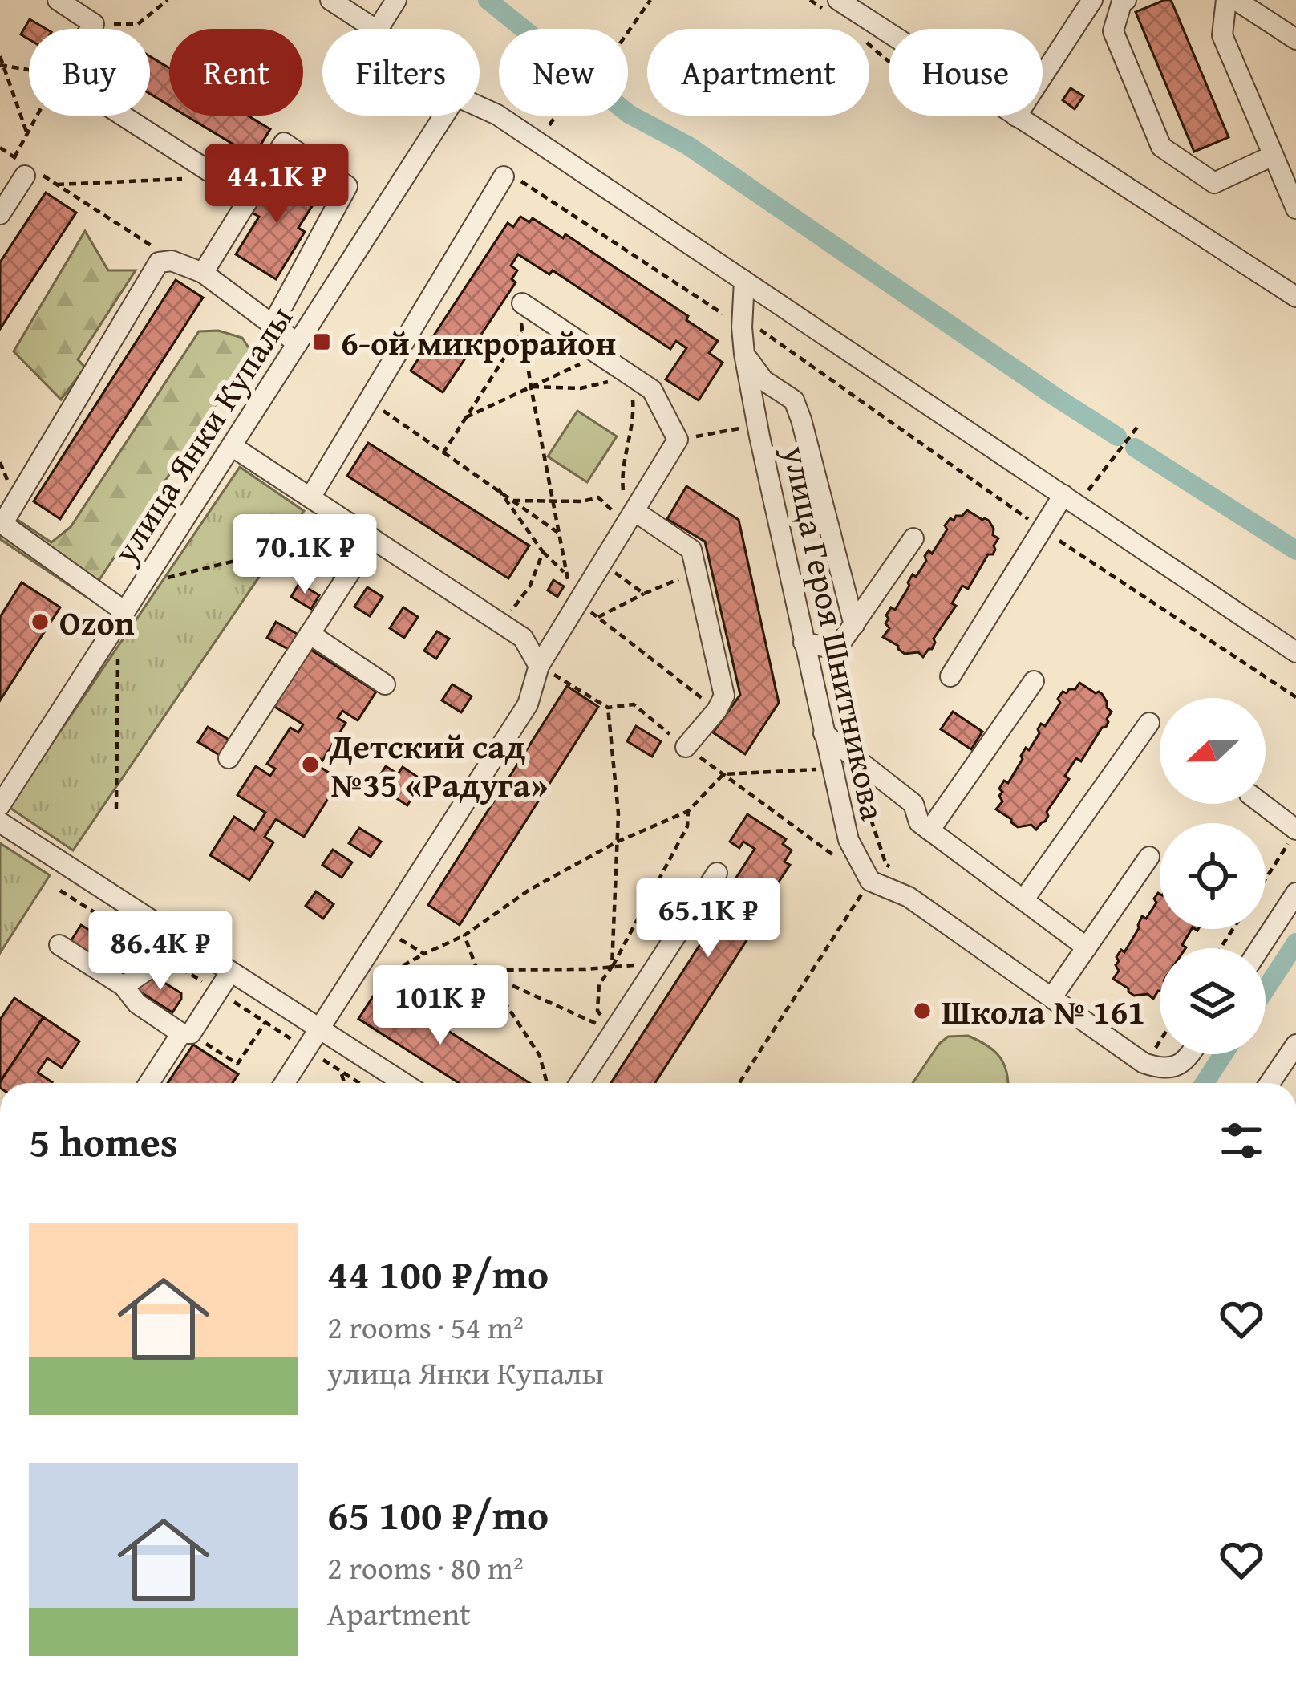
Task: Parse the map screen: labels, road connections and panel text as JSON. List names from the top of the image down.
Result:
{
  "streets": {
    "street": ["улица Янки Купалы", "улица Героя Шнитникова"]
  },
  "places": {
    "transit": ["6-ой микрорайон"],
    "other": ["Ozon", "Детский сад №35 «Радуга»", "Школа № 161"]
  },
  "north": "left",
  "page": {
    "chip": [
      "Buy",
      "Rent",
      "Filters",
      "New",
      "Apartment",
      "House"
    ],
    "price": [
      "44.1K ₽",
      "70.1K ₽",
      "65.1K ₽",
      "86.4K ₽",
      "101K ₽"
    ],
    "heading": "5 homes",
    "list": [
      {
        "name": "44 100 ₽/mo",
        "note": "2 rooms · 54 m² · улица Янки Купалы"
      },
      {
        "name": "65 100 ₽/mo",
        "note": "2 rooms · 80 m² · Apartment"
      }
    ]
  }
}
